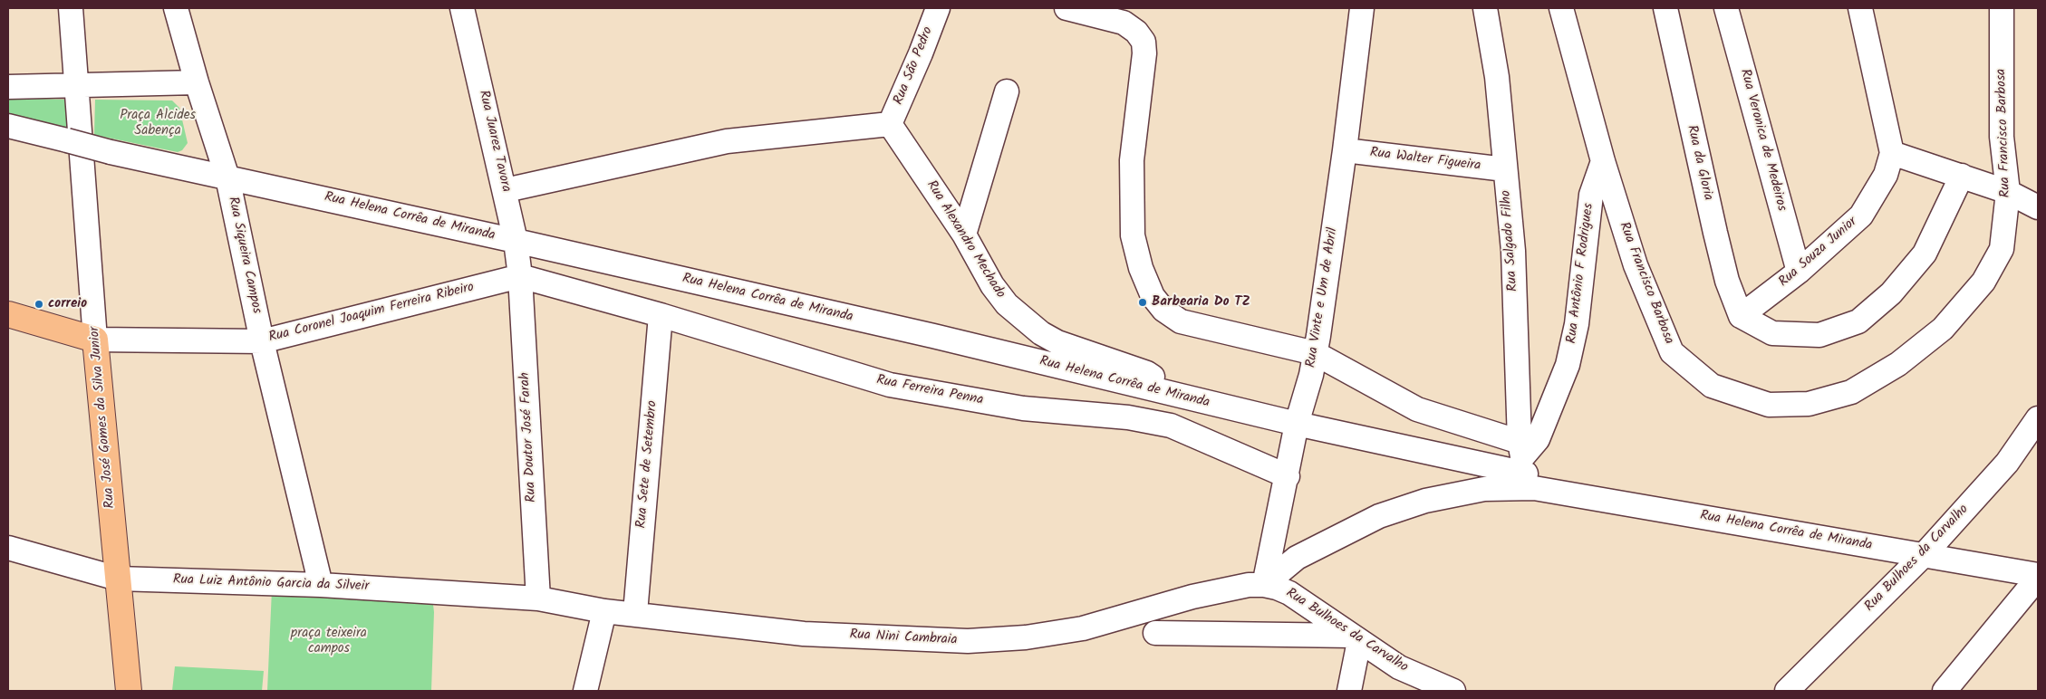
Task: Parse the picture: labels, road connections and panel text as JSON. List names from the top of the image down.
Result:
{
  "streets": {
    "main road": ["Rua Coronel Joaquim Ferreira Ribeiro", "Rua José Gomes da Silva Junior"],
    "street": [
      "Rua São Pedro",
      "Rua Francisco Barbosa",
      "Rua Veronica de Medeiros",
      "Rua Juarez Tavora",
      "Rua Walter Figueira",
      "Rua da Gloria",
      "Rua Helena Corrêa de Miranda",
      "Rua Alexandro Mechado",
      "Rua Salgado Filho",
      "Rua Souza Junior",
      "Rua Siqueira Campos",
      "Rua Antônio F Rodrigues",
      "Rua Vinte e Um de Abril",
      "Rua Ferreira Penna",
      "Rua Doutor José Farah",
      "Rua Sete de Setembro",
      "Rua Bulhoes da Carvalho",
      "Rua Luiz Antônio Garcia da Silveir",
      "Rua Nini Cambraia"
    ]
  },
  "crossings": [
    ["Rua São Pedro", "Rua Alexandro Mechado"],
    ["Rua Francisco Barbosa", "Rua Antônio F Rodrigues"],
    ["Rua Veronica de Medeiros", "Rua Souza Junior"],
    ["Rua Juarez Tavora", "Rua Helena Corrêa de Miranda"],
    ["Rua Juarez Tavora", "Rua Coronel Joaquim Ferreira Ribeiro"],
    ["Rua Juarez Tavora", "Rua Ferreira Penna"],
    ["Rua Juarez Tavora", "Rua Doutor José Farah"],
    ["Rua Walter Figueira", "Rua Salgado Filho"],
    ["Rua Walter Figueira", "Rua Vinte e Um de Abril"],
    ["Rua da Gloria", "Rua Souza Junior"],
    ["Rua Helena Corrêa de Miranda", "Rua Alexandro Mechado"],
    ["Rua Helena Corrêa de Miranda", "Rua Salgado Filho"],
    ["Rua Helena Corrêa de Miranda", "Rua Siqueira Campos"],
    ["Rua Helena Corrêa de Miranda", "Rua Antônio F Rodrigues"],
    ["Rua Helena Corrêa de Miranda", "Rua Vinte e Um de Abril"],
    ["Rua Helena Corrêa de Miranda", "Rua Bulhoes da Carvalho"],
    ["Rua Salgado Filho", "Rua Antônio F Rodrigues"],
    ["Rua Siqueira Campos", "Rua Coronel Joaquim Ferreira Ribeiro"],
    ["Rua Siqueira Campos", "Rua Luiz Antônio Garcia da Silveir"],
    ["Rua Vinte e Um de Abril", "Rua Ferreira Penna"],
    ["Rua Vinte e Um de Abril", "Rua Bulhoes da Carvalho"],
    ["Rua Vinte e Um de Abril", "Rua Nini Cambraia"],
    ["Rua Coronel Joaquim Ferreira Ribeiro", "Rua Ferreira Penna"],
    ["Rua Coronel Joaquim Ferreira Ribeiro", "Rua José Gomes da Silva Junior"],
    ["Rua Coronel Joaquim Ferreira Ribeiro", "Rua Doutor José Farah"],
    ["Rua Ferreira Penna", "Rua Doutor José Farah"],
    ["Rua Ferreira Penna", "Rua Sete de Setembro"],
    ["Rua José Gomes da Silva Junior", "Rua Luiz Antônio Garcia da Silveir"],
    ["Rua Doutor José Farah", "Rua Luiz Antônio Garcia da Silveir"],
    ["Rua Doutor José Farah", "Rua Nini Cambraia"],
    ["Rua Sete de Setembro", "Rua Nini Cambraia"],
    ["Rua Bulhoes da Carvalho", "Rua Nini Cambraia"],
    ["Rua Luiz Antônio Garcia da Silveir", "Rua Nini Cambraia"]
  ],
  "parks": ["Praça Alcides Sabença", "praça teixeira campos"],
  "places": ["Barbearia Do TZ", "correio"]
}
